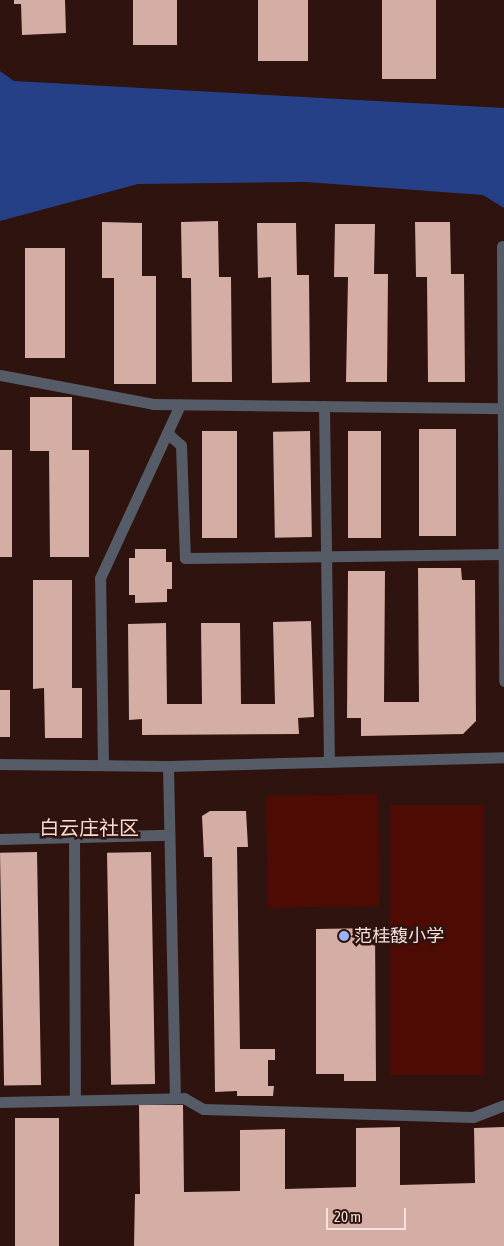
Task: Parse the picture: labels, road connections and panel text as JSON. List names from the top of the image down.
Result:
{
  "districts": ["白云庄社区"],
  "places": ["范桂馥小学"],
  "scale_bar": "20 m"
}
